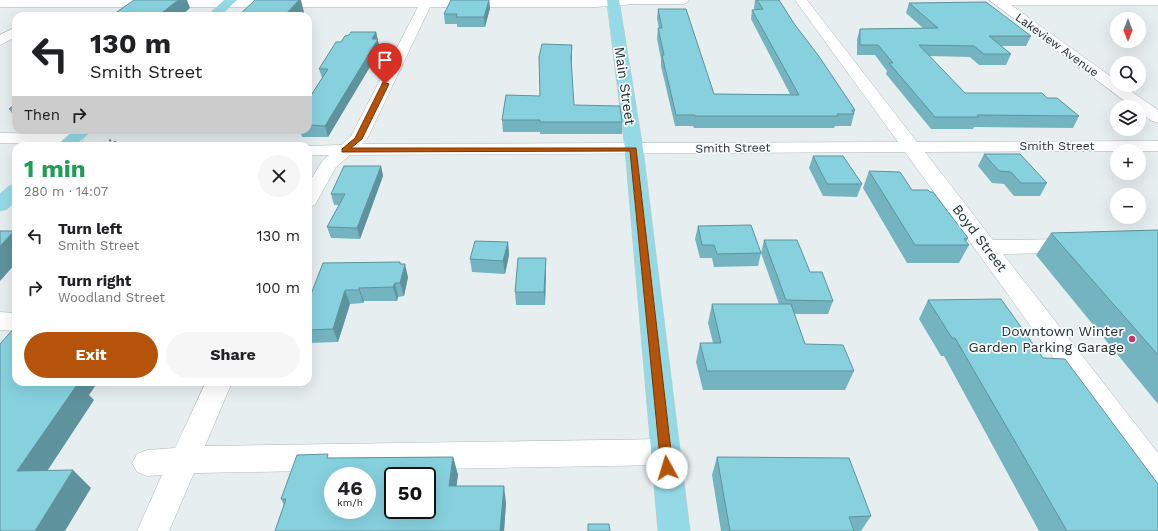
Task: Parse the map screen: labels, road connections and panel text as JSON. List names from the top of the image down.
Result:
{
  "streets": {
    "main road": ["Main Street"],
    "street": ["Lakeview Avenue", "Smith Street", "Boyd Street"]
  },
  "crossings": [
    ["Main Street", "Smith Street"],
    ["Smith Street", "Boyd Street"]
  ],
  "places": ["Downtown Winter Garden Parking Garage"],
  "north": "bottom",
  "page": {
    "map_buttons": ["+", "−"],
    "turn": ["130 m", "Smith Street"],
    "then": "Then",
    "heading": ["1 min", "280 m · 14:07"],
    "list": [
      {
        "name": "Turn left",
        "note": "Smith Street",
        "value": "130 m"
      },
      {
        "name": "Turn right",
        "note": "Woodland Street",
        "value": "100 m"
      }
    ],
    "buttons": ["Exit", "Share"],
    "speed": "46 km/h",
    "limit": "50"
  }
}
